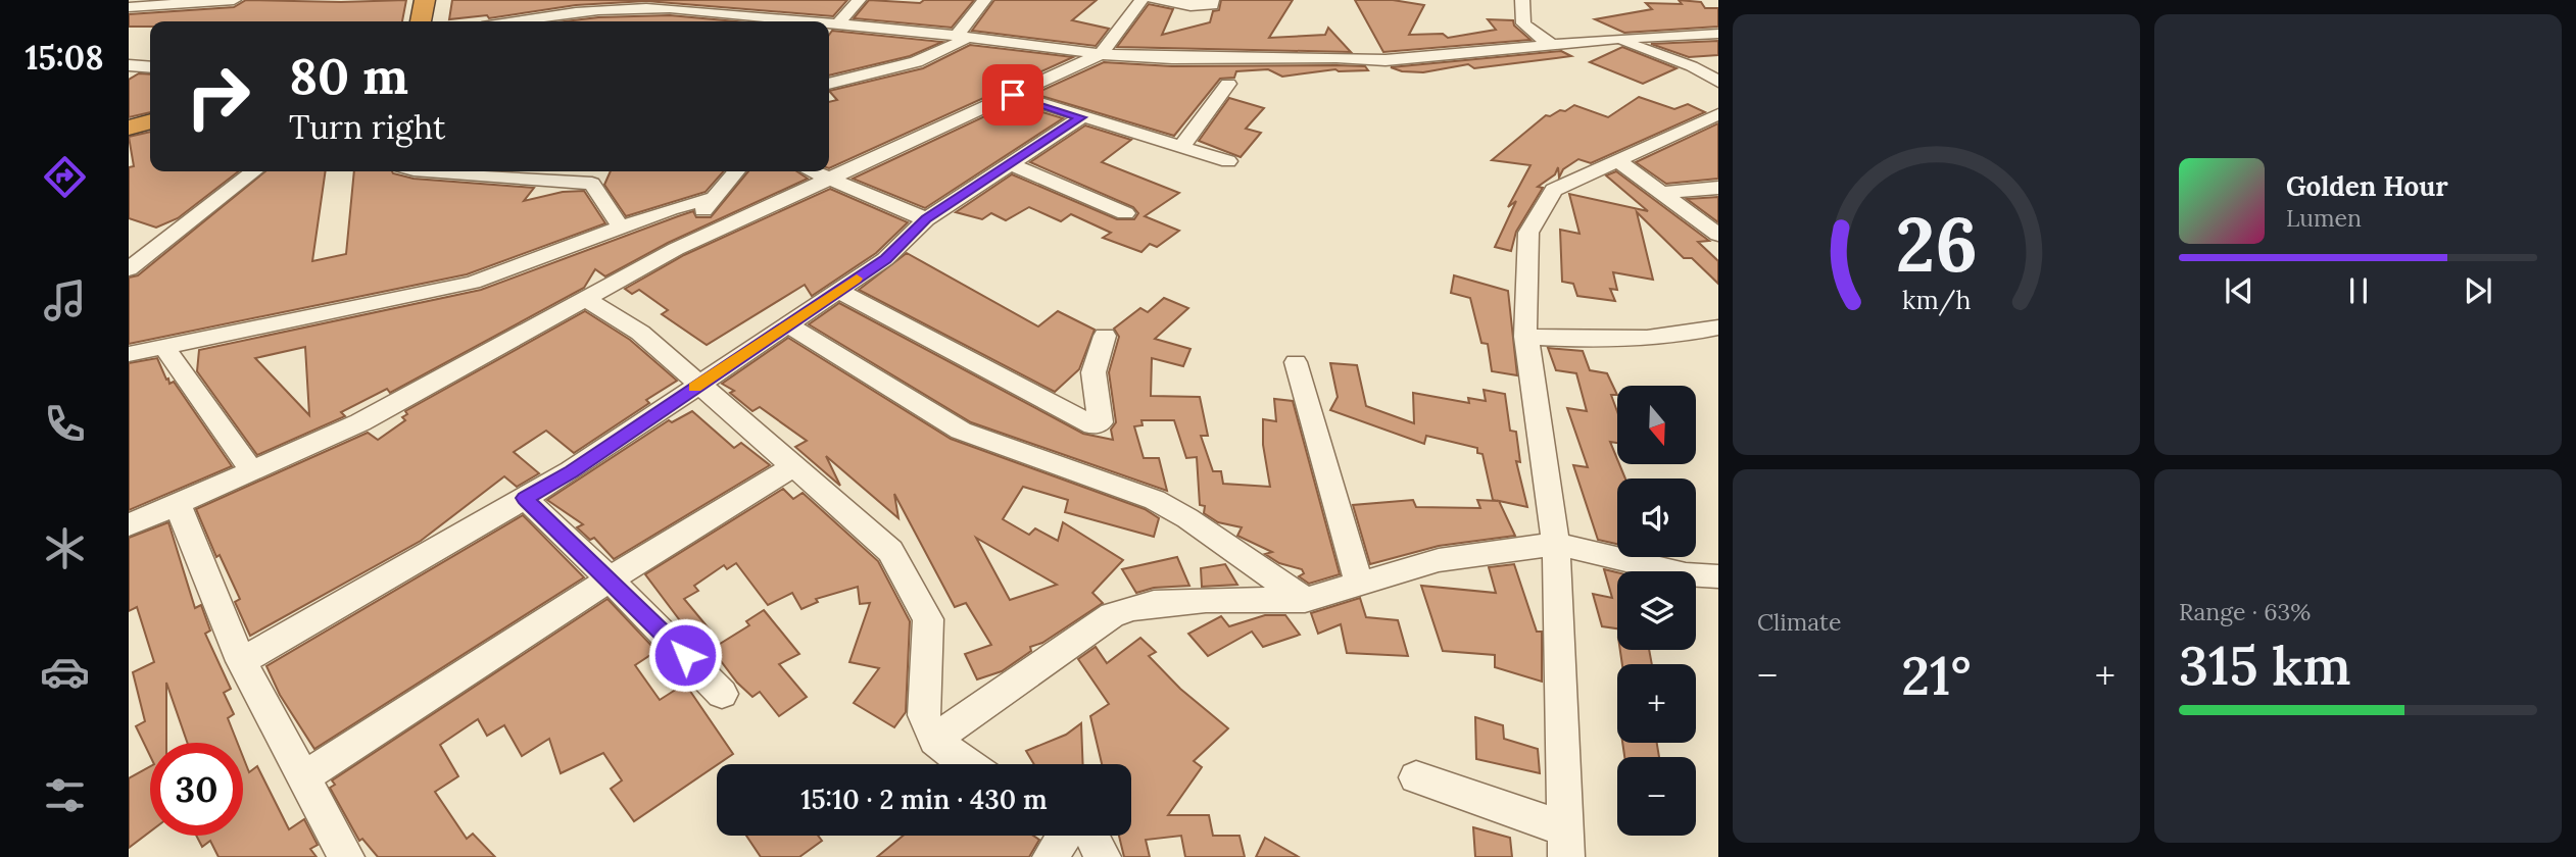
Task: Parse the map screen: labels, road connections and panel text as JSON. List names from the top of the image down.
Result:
{
  "north": "bottom",
  "page": {
    "tabs": "15:08",
    "turn": ["80 m", "Turn right"],
    "song": ["Golden Hour", "Lumen"],
    "map_buttons": ["+", "−"],
    "tile": [
      "Climate",
      ["Range · 63%", "315 km"]
    ],
    "heat": ["−", "21°", "+"],
    "limit": "30",
    "trip": "15:10 · 2 min · 430 m",
    "gauge": ["26", "km/h"]
  }
}
